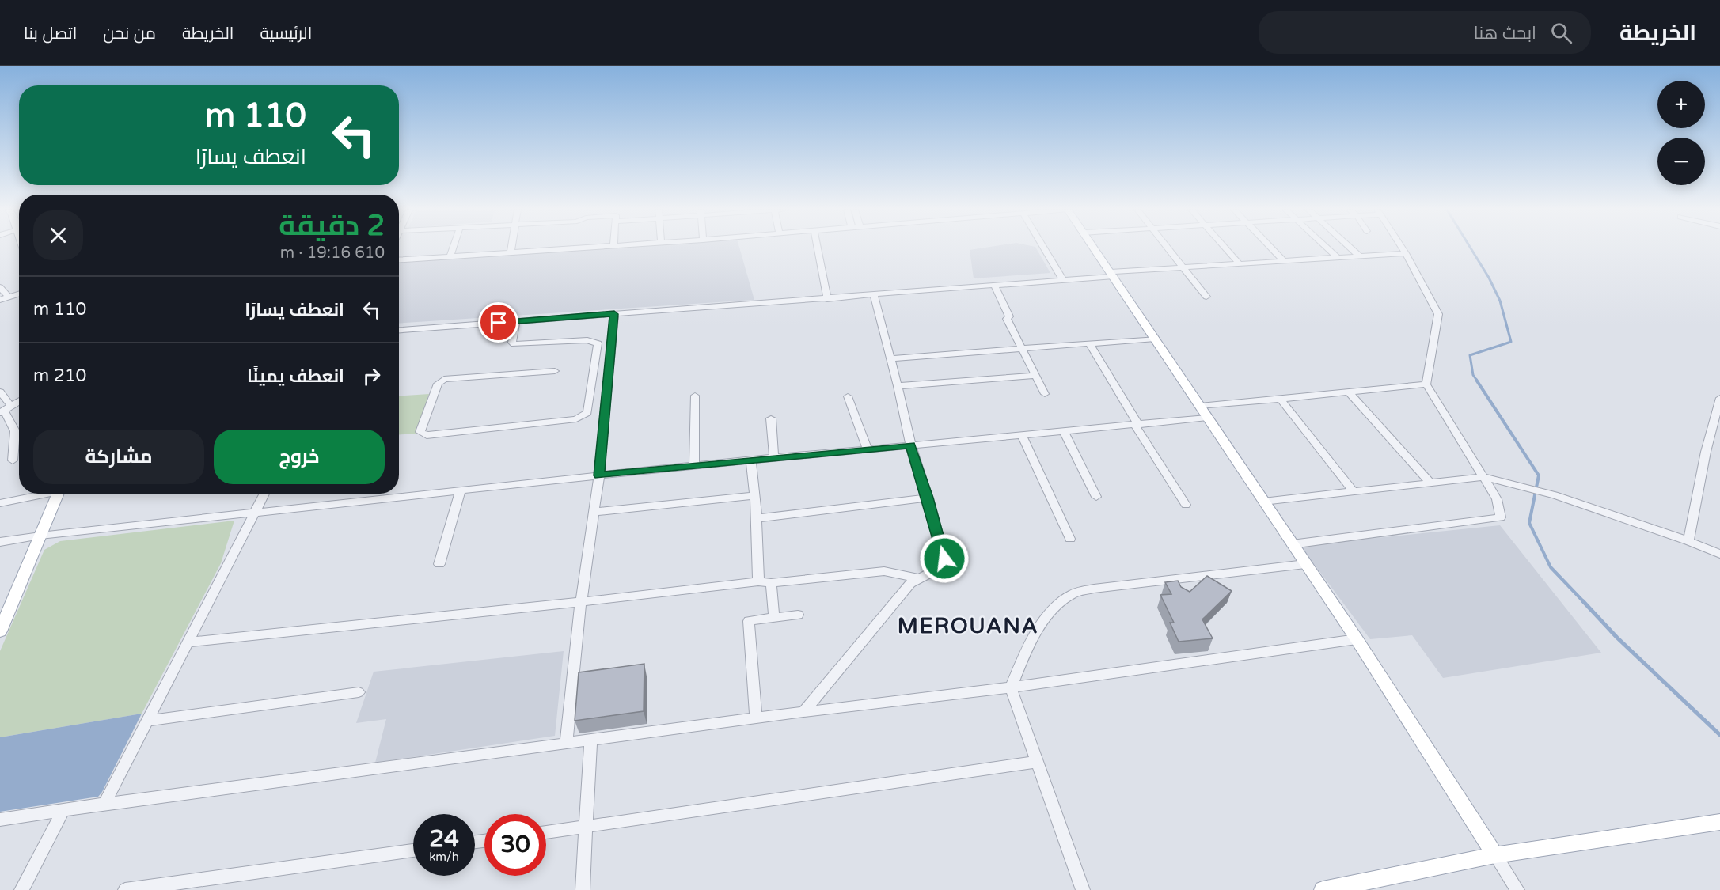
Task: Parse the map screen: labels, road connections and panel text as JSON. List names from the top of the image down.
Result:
{
  "districts": ["MEROUANA"],
  "page": {
    "header": "الخريطة",
    "search": "ابحث هنا",
    "nav": [
      "الرئيسية",
      "الخريطة",
      "من نحن",
      "اتصل بنا"
    ],
    "map_buttons": ["+", "−"],
    "turn": ["110 m", "انعطف يسارًا"],
    "heading": ["2 دقيقة", "610 m · 19:16"],
    "list": [
      {
        "name": "انعطف يسارًا",
        "value": "110 m"
      },
      {
        "name": "انعطف يمينًا",
        "value": "210 m"
      }
    ],
    "buttons": ["خروج", "مشاركة"],
    "speed": "24 km/h",
    "limit": "30"
  }
}
